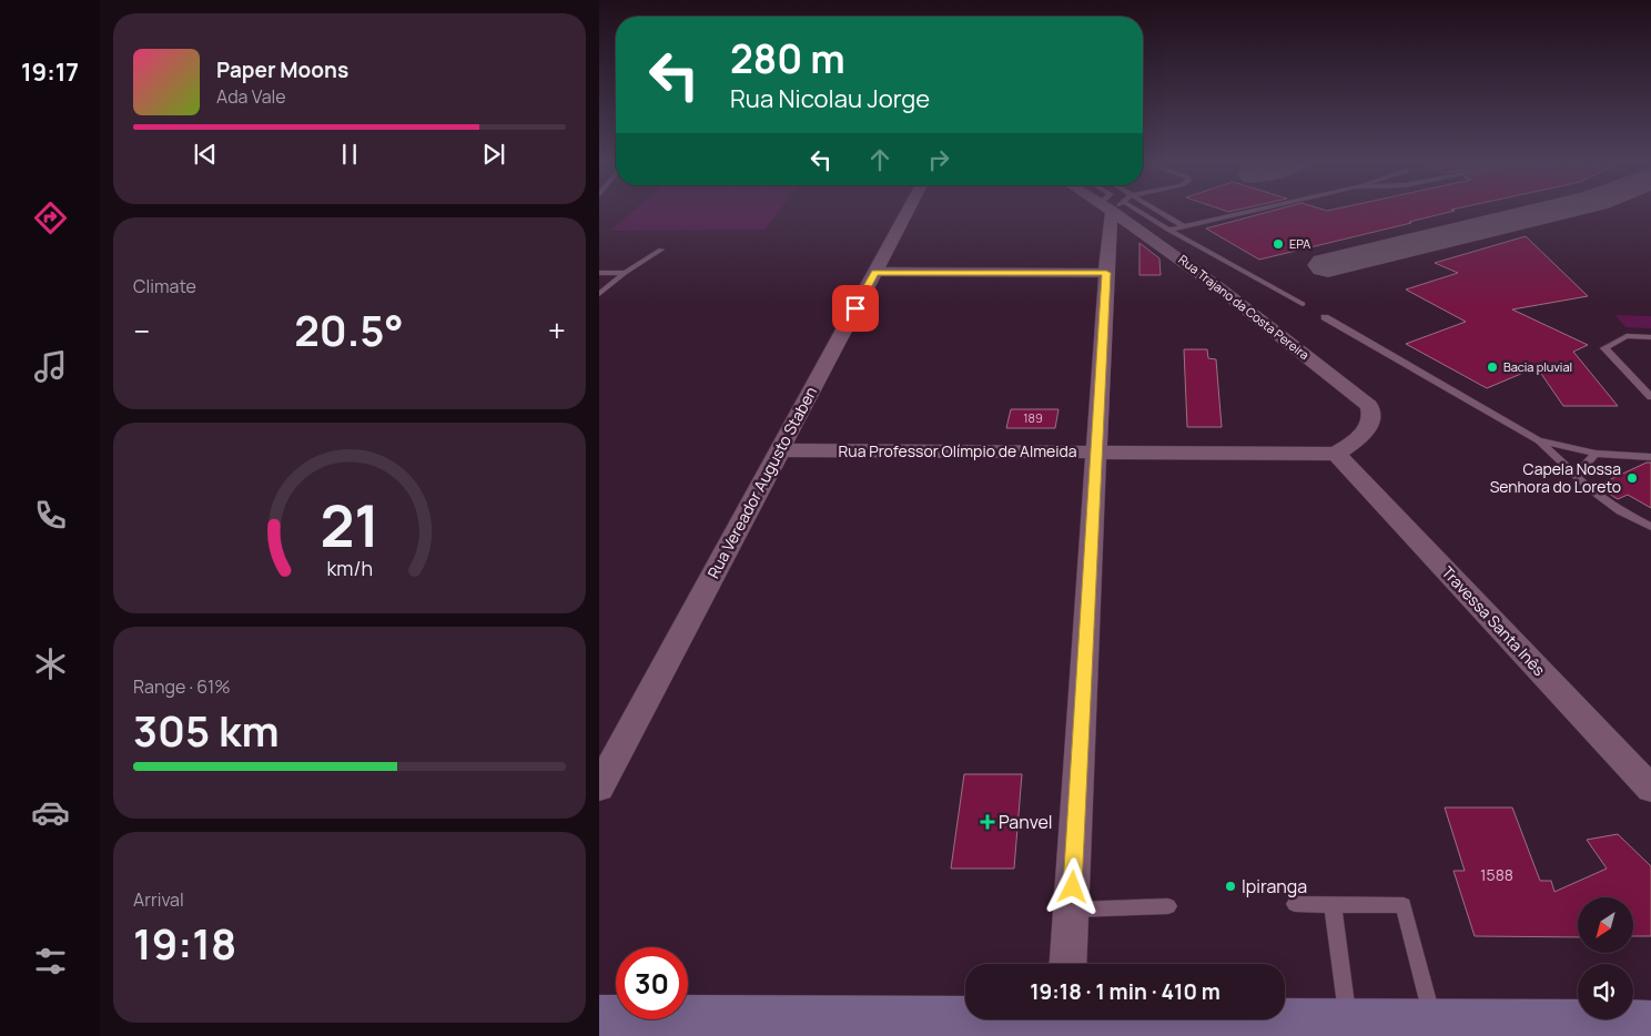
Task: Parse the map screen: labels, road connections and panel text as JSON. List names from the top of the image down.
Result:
{
  "streets": {
    "street": [
      "Rua Trajano da Costa Pereira",
      "Rua Professor Olímpio de Almeida",
      "Rua Vereador Augusto Staben",
      "Travessa Santa Inês"
    ]
  },
  "crossings": [
    ["Rua Trajano da Costa Pereira", "Rua Professor Olímpio de Almeida"],
    ["Rua Trajano da Costa Pereira", "Travessa Santa Inês"],
    ["Rua Professor Olímpio de Almeida", "Rua Vereador Augusto Staben"],
    ["Rua Professor Olímpio de Almeida", "Travessa Santa Inês"]
  ],
  "places": {
    "other": [
      "EPA",
      "Bacia pluvial",
      "Capela Nossa Senhora do Loreto",
      "Ipiranga"
    ],
    "health": ["Panvel"]
  },
  "house_numbers": ["189", "1588"],
  "north": "bottom left",
  "page": {
    "tabs": "19:17",
    "turn": ["280 m", "Rua Nicolau Jorge"],
    "song": ["Paper Moons", "Ada Vale"],
    "tile": [
      "Climate",
      ["Range · 61%", "305 km"],
      ["Arrival", "19:18"]
    ],
    "heat": ["−", "20.5°", "+"],
    "limit": "30",
    "trip": "19:18 · 1 min · 410 m",
    "gauge": ["21", "km/h"]
  }
}
